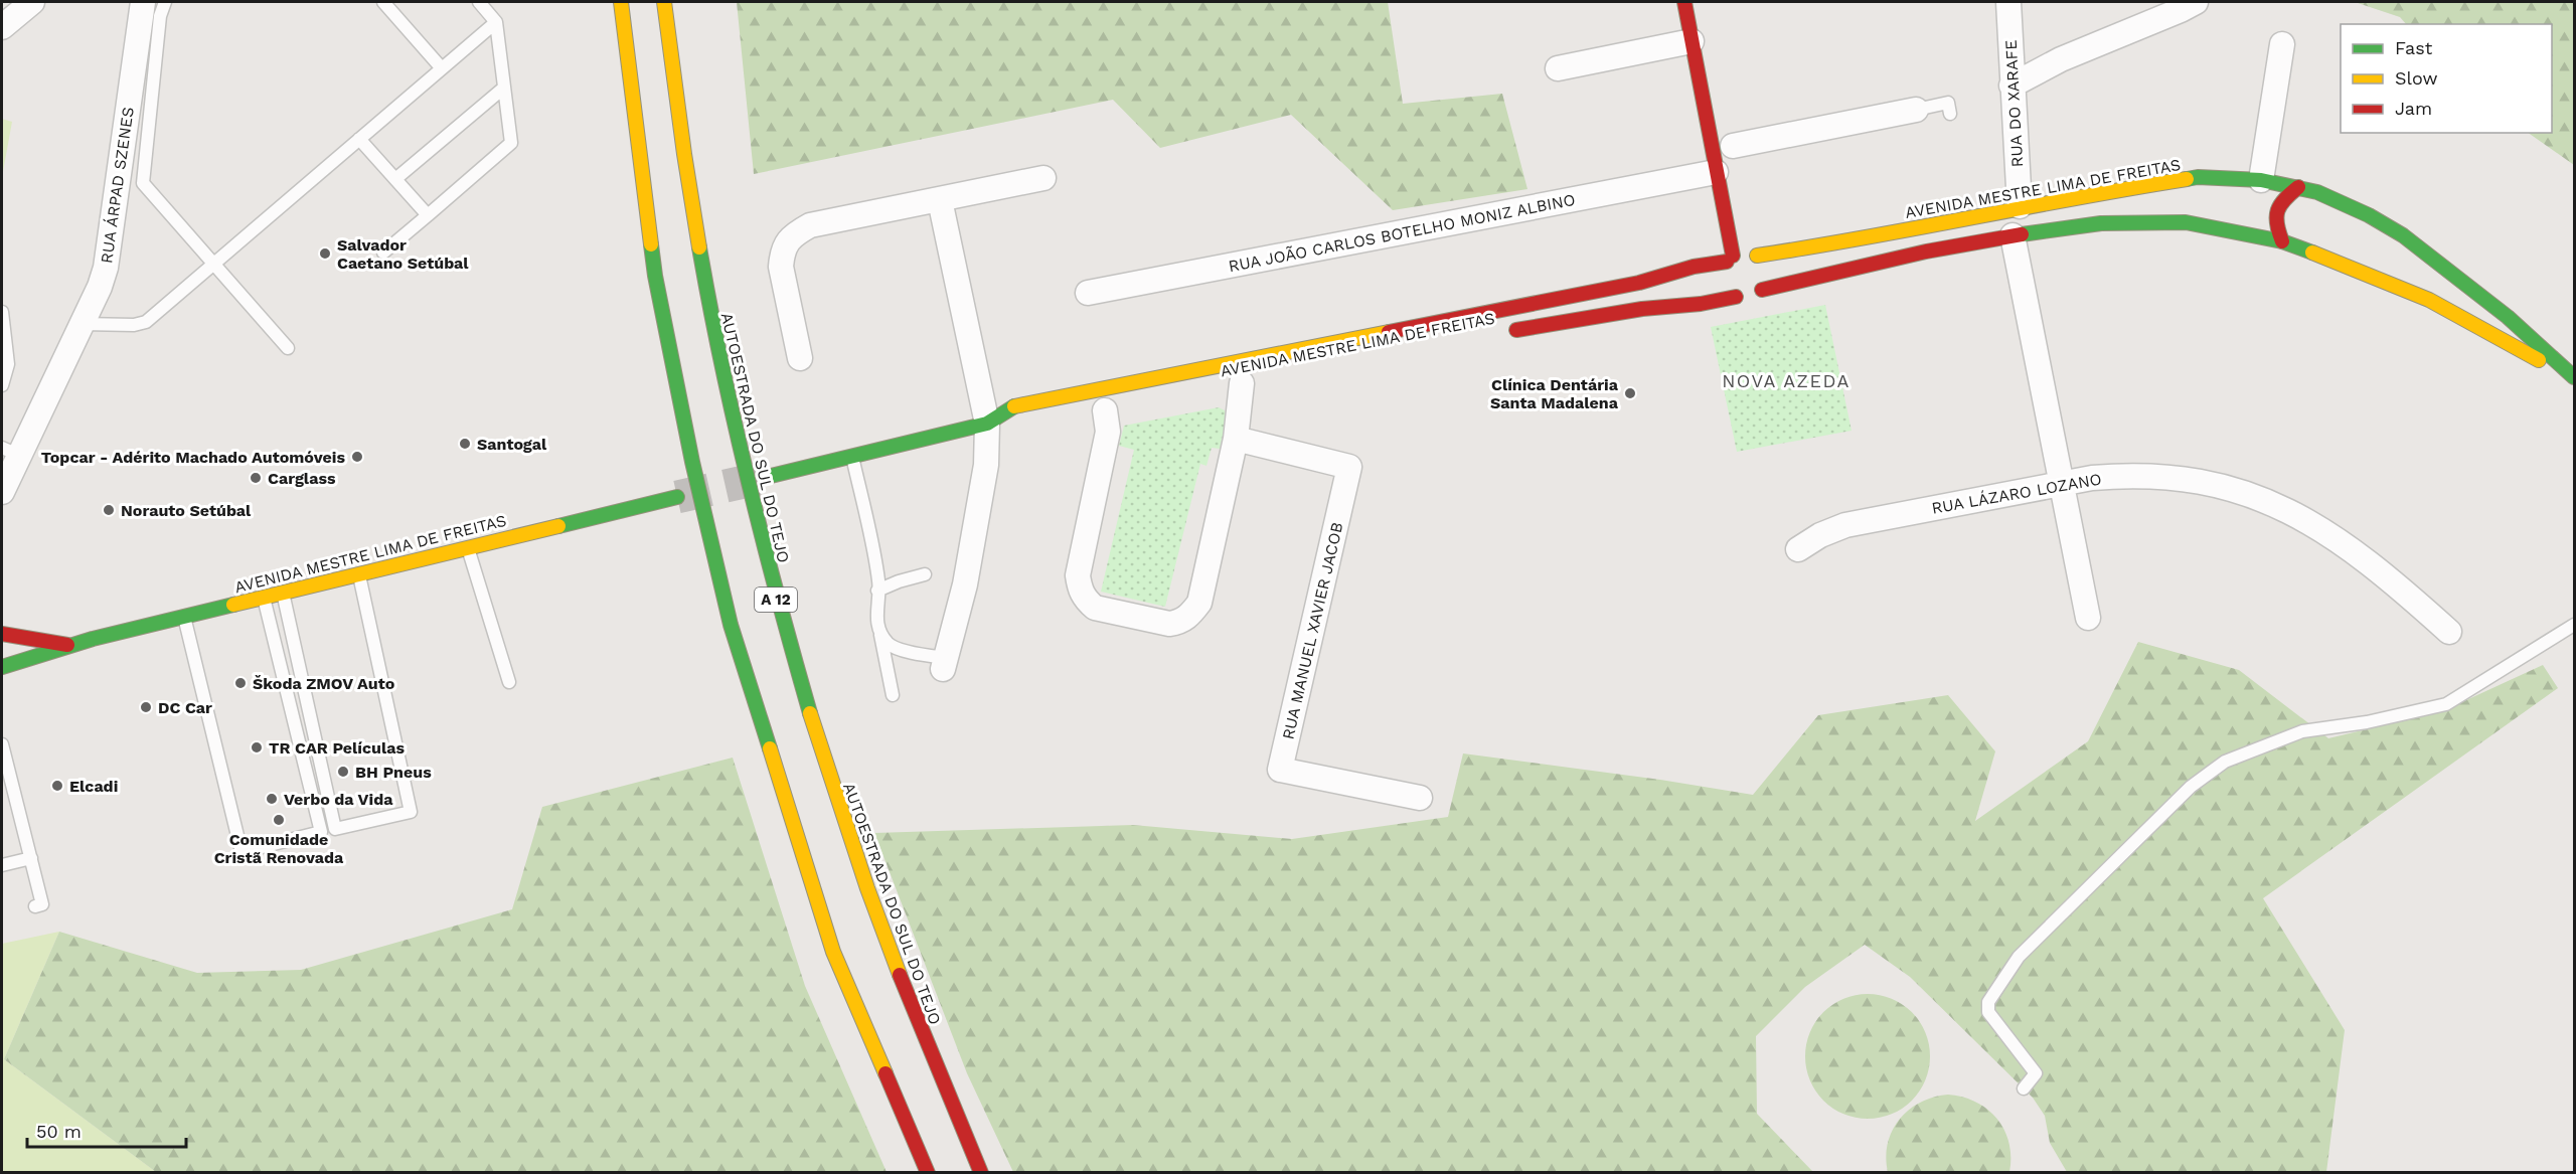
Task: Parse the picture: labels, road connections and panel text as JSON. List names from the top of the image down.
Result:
{
  "streets": {
    "main road": ["AVENIDA MESTRE LIMA DE FREITAS", "AUTOESTRADA DO SUL DO TEJO", "A 12"],
    "street": [
      "RUA DO XARAFE",
      "RUA ÁRPAD SZENES",
      "RUA JOÃO CARLOS BOTELHO MONIZ ALBINO",
      "RUA LÁZARO LOZANO",
      "RUA MANUEL XAVIER JACOB"
    ]
  },
  "crossings": [
    ["RUA DO XARAFE", "AVENIDA MESTRE LIMA DE FREITAS"]
  ],
  "districts": ["NOVA AZEDA"],
  "places": [
    "Salvador Caetano Setúbal",
    "Clínica Dentária Santa Madalena",
    "Santogal",
    "Topcar - Adérito Machado Automóveis",
    "Carglass",
    "Norauto Setúbal",
    "Škoda ZMOV Auto",
    "DC Car",
    "TR CAR Películas",
    "BH Pneus",
    "Elcadi",
    "Verbo da Vida",
    "Comunidade Cristã Renovada"
  ],
  "legend": ["Fast", "Slow", "Jam"],
  "scale_bar": "50 m"
}
